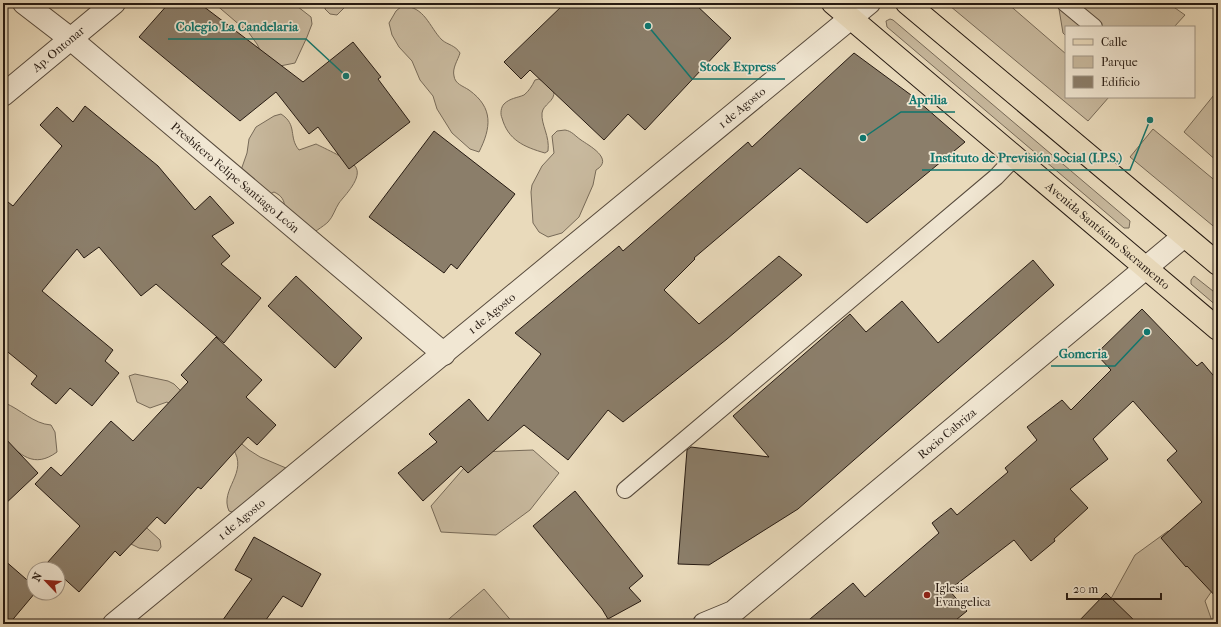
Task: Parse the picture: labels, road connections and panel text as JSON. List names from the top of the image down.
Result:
{
  "streets": {
    "main road": ["Avenida Santísimo Sacramento"],
    "street": [
      "Ap. Ontonar",
      "1 de Agosto",
      "Presbítero Felipe Santiago León",
      "Rocio Cabriza"
    ]
  },
  "crossings": [
    ["Ap. Ontonar", "Presbítero Felipe Santiago León"],
    ["1 de Agosto", "Presbítero Felipe Santiago León"],
    ["1 de Agosto", "Avenida Santísimo Sacramento"],
    ["Avenida Santísimo Sacramento", "Rocio Cabriza"]
  ],
  "places": [
    "Stock Express",
    "Colegio La Candelaria",
    "Instituto de Previsión Social (I.P.S.)",
    "Aprilia",
    "Gomeria",
    "Iglesia Evangelica"
  ],
  "legend": ["Calle", "Parque", "Edificio"],
  "scale_bar": "20 m",
  "north": "top left"
}
